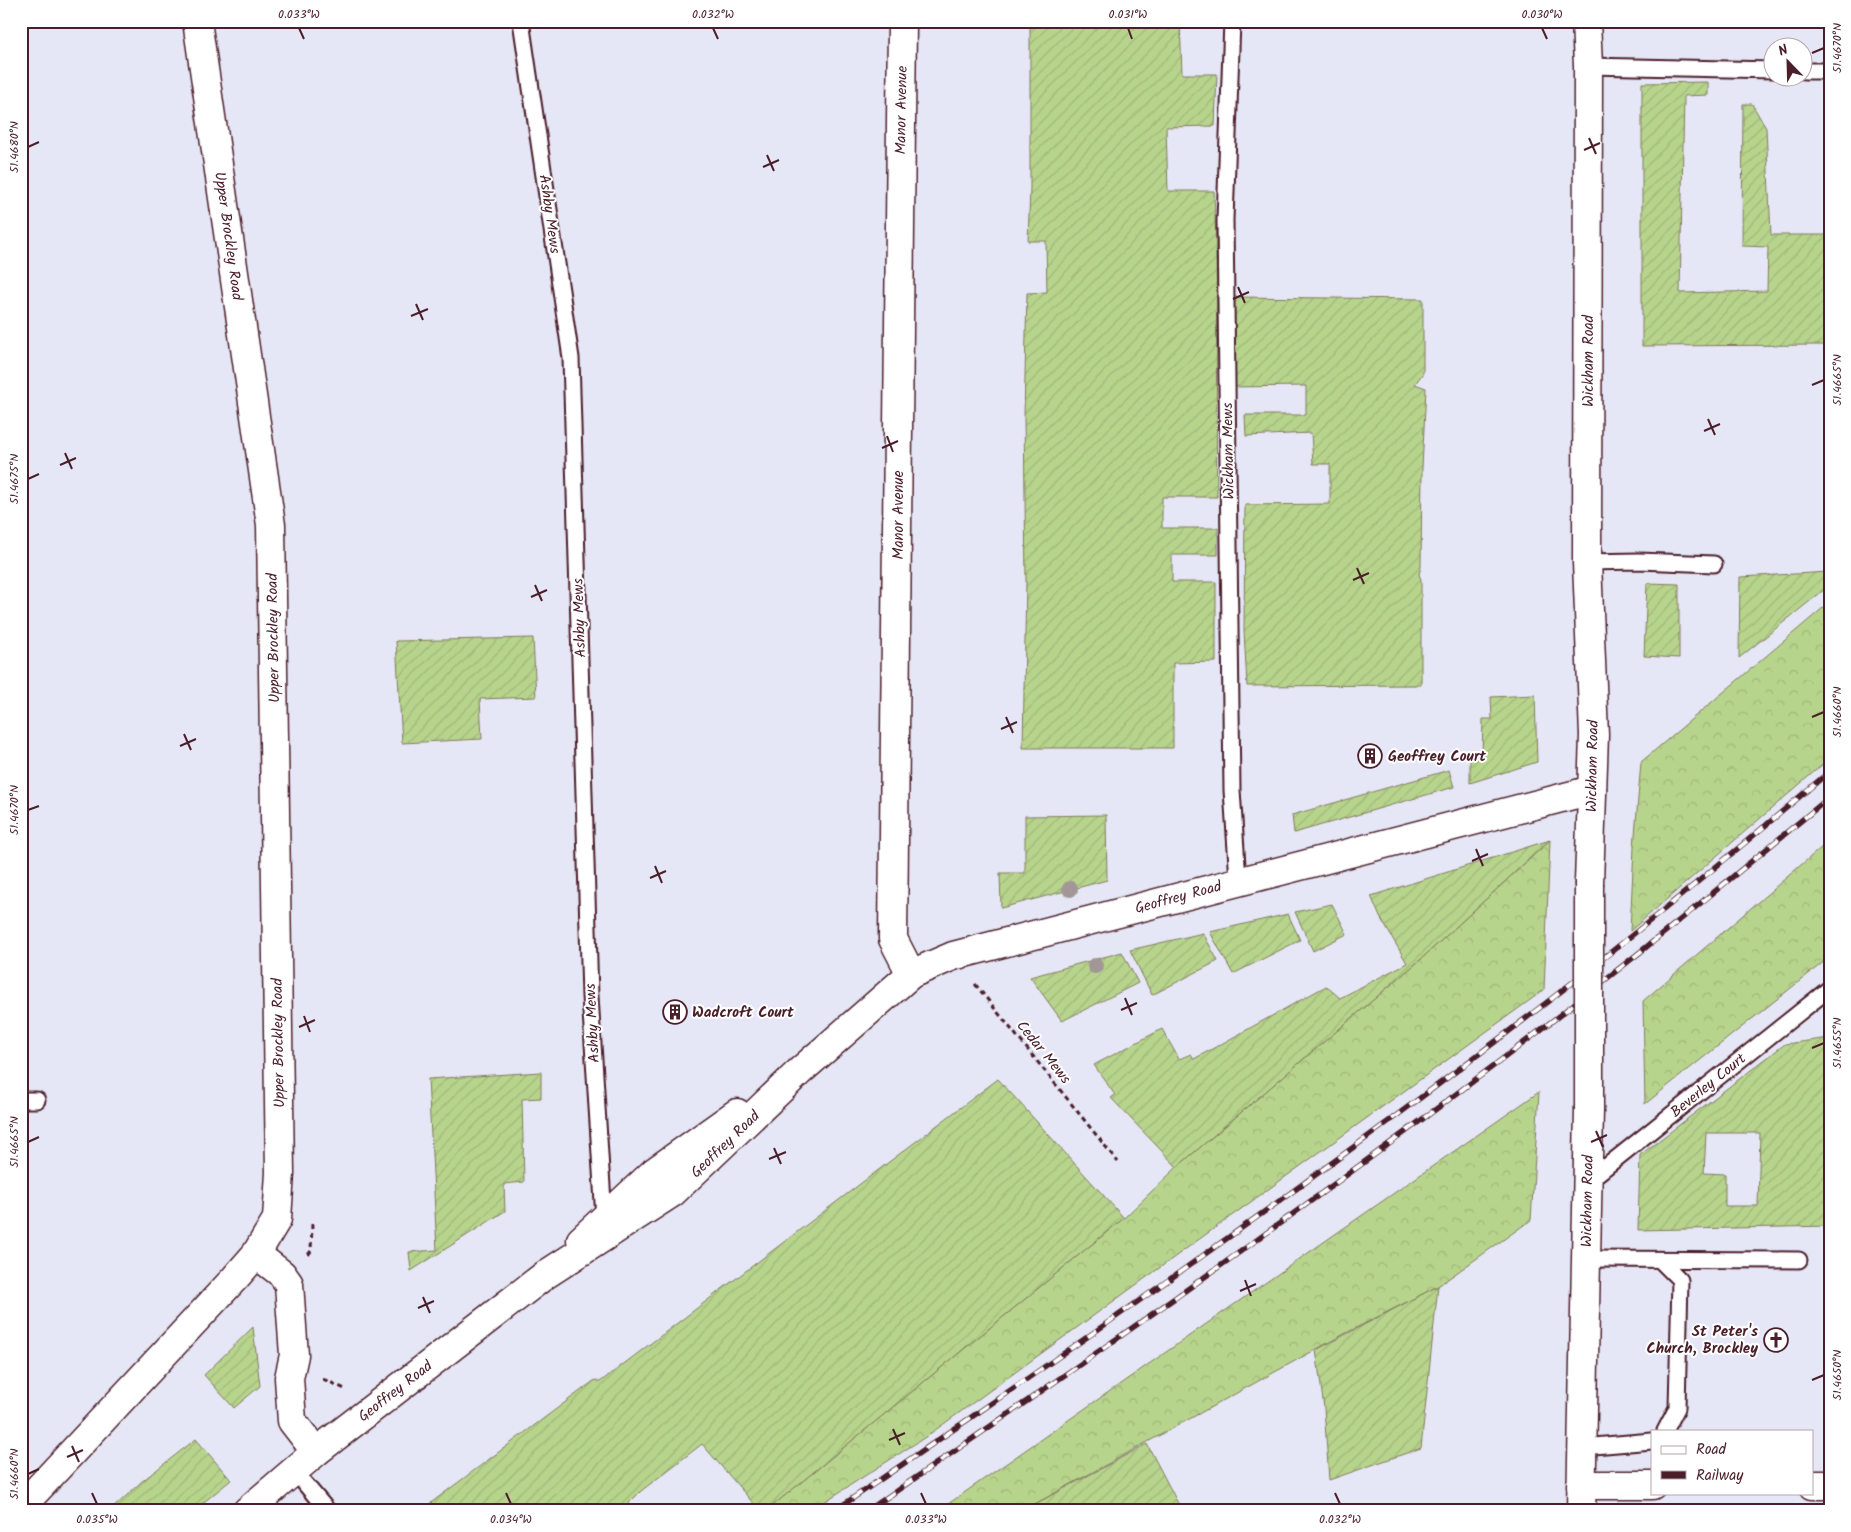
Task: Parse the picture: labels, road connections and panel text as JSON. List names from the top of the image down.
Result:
{
  "streets": {
    "street": [
      "Manor Avenue",
      "Upper Brockley Road",
      "Wickham Road",
      "Geoffrey Road"
    ],
    "lane": ["Ashby Mews", "Wickham Mews", "Beverley Court"],
    "path": ["Cedar Mews"]
  },
  "crossings": [
    ["Manor Avenue", "Geoffrey Road"],
    ["Ashby Mews", "Geoffrey Road"],
    ["Wickham Road", "Geoffrey Road"],
    ["Wickham Road", "Beverley Court"],
    ["Wickham Mews", "Geoffrey Road"],
    ["Geoffrey Road", "Cedar Mews"]
  ],
  "places": {
    "building": ["Geoffrey Court", "Wadcroft Court"],
    "church": ["St Peter's Church, Brockley"]
  },
  "legend": ["Road", "Railway"],
  "north": "top left",
  "coordinates": [
    "0.033°W",
    "0.032°W",
    "0.031°W",
    "0.030°W",
    "51.4670°N",
    "51.4680°N",
    "51.4665°N",
    "51.4675°N",
    "51.4660°N",
    "51.4655°N",
    "51.4650°N",
    "0.035°W",
    "0.034°W"
  ]
}
